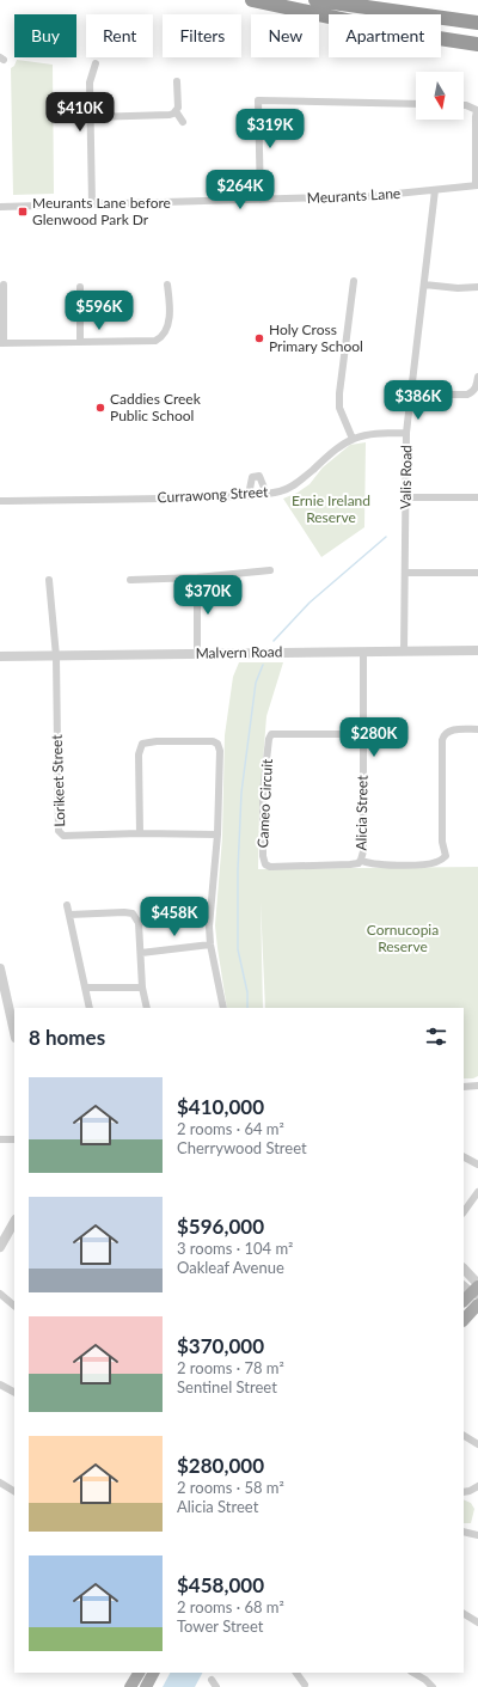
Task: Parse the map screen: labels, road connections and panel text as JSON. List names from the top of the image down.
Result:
{
  "streets": {
    "street": [
      "Meurants Lane",
      "Valis Road",
      "Currawong Street",
      "Malvern Road",
      "Lorikeet Street",
      "Cameo Circuit",
      "Alicia Street"
    ]
  },
  "crossings": [
    ["Meurants Lane", "Valis Road"],
    ["Valis Road", "Currawong Street"],
    ["Valis Road", "Malvern Road"],
    ["Malvern Road", "Lorikeet Street"],
    ["Malvern Road", "Alicia Street"],
    ["Cameo Circuit", "Alicia Street"]
  ],
  "parks": ["Ernie Ireland Reserve", "Cornucopia Reserve"],
  "places": {
    "transit": ["Meurants Lane before Glenwood Park Dr"],
    "other": ["Holy Cross Primary School", "Caddies Creek Public School"]
  },
  "north": "bottom",
  "page": {
    "chip": [
      "Buy",
      "Rent",
      "Filters",
      "New",
      "Apartment"
    ],
    "price": [
      "$410K",
      "$319K",
      "$264K",
      "$596K",
      "$386K",
      "$370K",
      "$280K",
      "$458K"
    ],
    "heading": "8 homes",
    "list": [
      {
        "name": "$410,000",
        "note": "2 rooms · 64 m² · Cherrywood Street"
      },
      {
        "name": "$596,000",
        "note": "3 rooms · 104 m² · Oakleaf Avenue"
      },
      {
        "name": "$370,000",
        "note": "2 rooms · 78 m² · Sentinel Street"
      },
      {
        "name": "$280,000",
        "note": "2 rooms · 58 m² · Alicia Street"
      },
      {
        "name": "$458,000",
        "note": "2 rooms · 68 m² · Tower Street"
      }
    ]
  }
}
